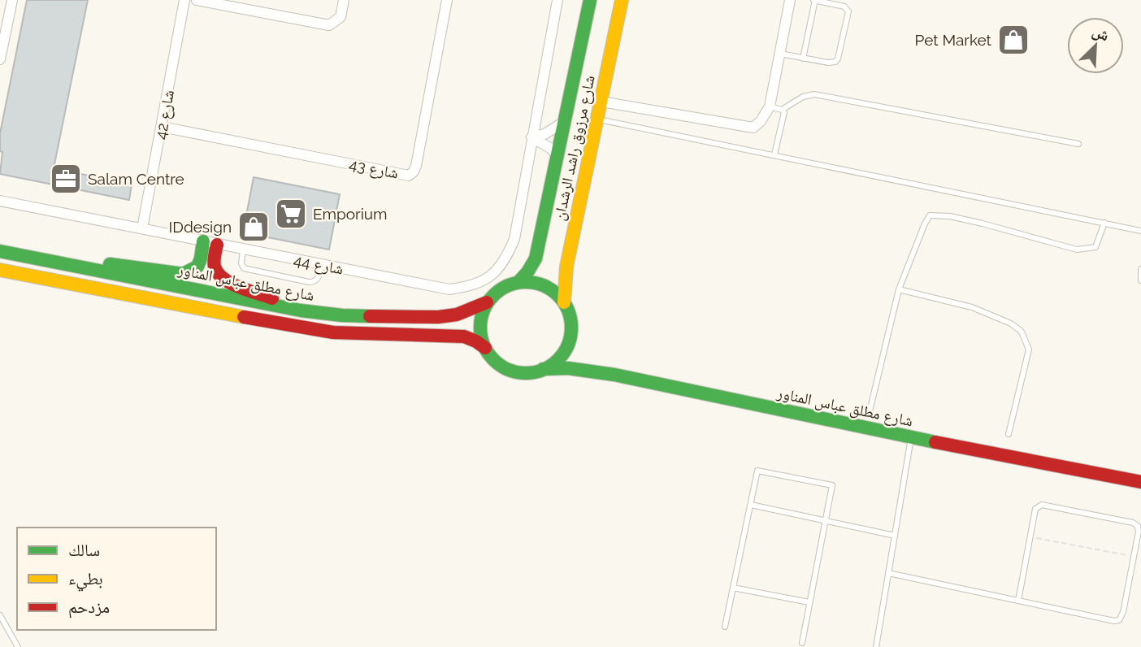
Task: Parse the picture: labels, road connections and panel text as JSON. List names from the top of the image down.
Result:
{
  "streets": {
    "street": [
      "شارع 42",
      "شارع مرزوق راشد الرشدان",
      "شارع 43",
      "شارع 44",
      "شارع مطلق عباس المناور"
    ]
  },
  "crossings": [
    ["شارع 42", "شارع 43"],
    ["شارع 42", "شارع 44"],
    ["شارع مرزوق راشد الرشدان", "شارع مطلق عباس المناور"]
  ],
  "places": {
    "shop": ["Pet Market", "IDdesign"],
    "office": ["Salam Centre"],
    "supermarket": ["Emporium"]
  },
  "legend": ["سالك", "بطيء", "مزدحم"],
  "north": "top right"
}
